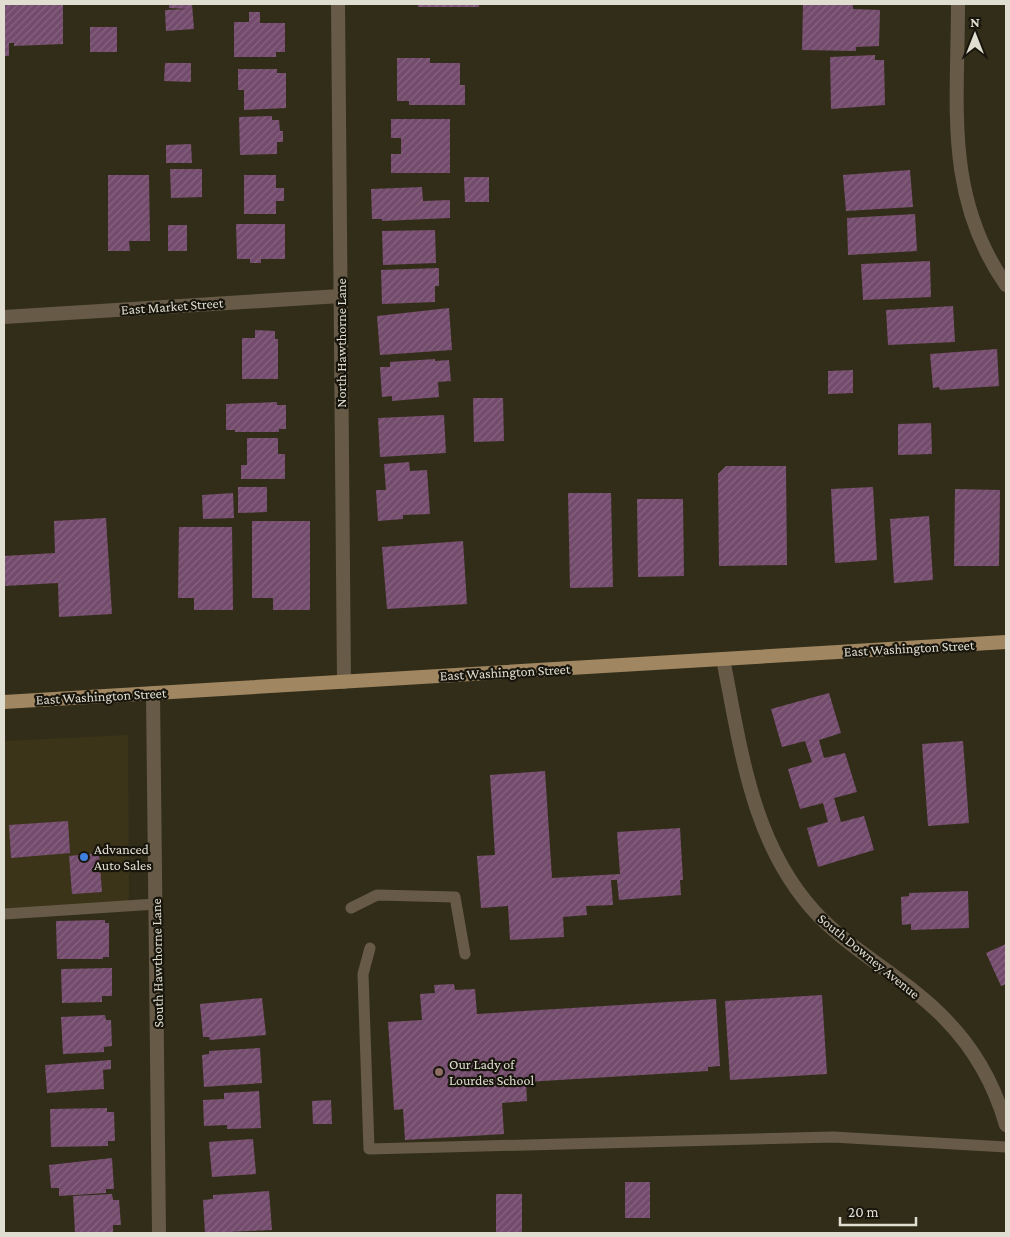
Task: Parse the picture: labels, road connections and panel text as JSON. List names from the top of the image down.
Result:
{
  "streets": {
    "main road": ["East Washington Street"],
    "street": [
      "East Market Street",
      "North Hawthorne Lane",
      "South Downey Avenue",
      "South Hawthorne Lane"
    ]
  },
  "crossings": [
    ["East Market Street", "North Hawthorne Lane"],
    ["North Hawthorne Lane", "East Washington Street"],
    ["East Washington Street", "South Downey Avenue"],
    ["East Washington Street", "South Hawthorne Lane"]
  ],
  "places": ["Advanced Auto Sales", "Our Lady of Lourdes School"],
  "scale_bar": "20 m",
  "north": "top"
}
